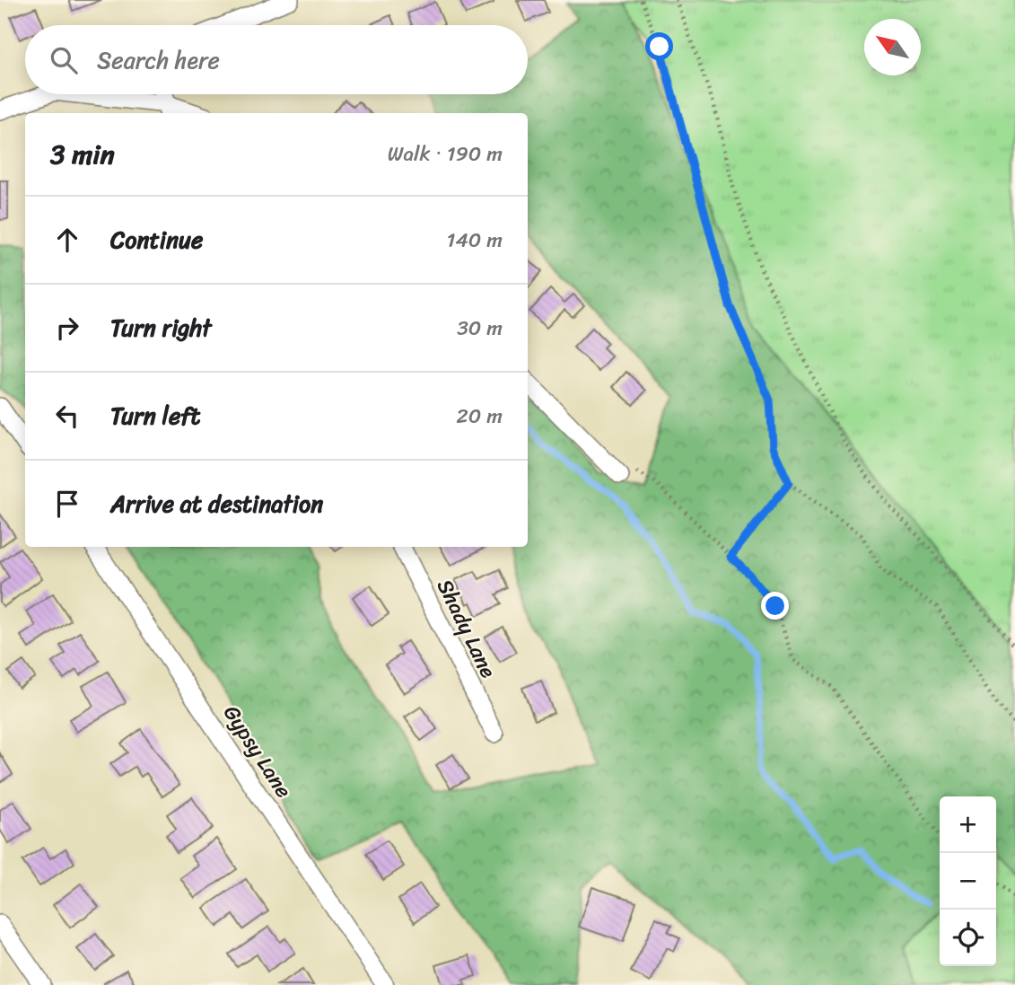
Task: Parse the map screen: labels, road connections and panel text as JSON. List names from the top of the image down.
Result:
{
  "streets": {
    "street": ["Shady Lane", "Gypsy Lane"]
  },
  "north": "top left",
  "page": {
    "search": "Search here",
    "heading": ["3 min", "Walk · 190 m"],
    "list": [
      ["Continue", "140 m"],
      ["Turn right", "30 m"],
      ["Turn left", "20 m"],
      "Arrive at destination"
    ],
    "map_buttons": ["+", "−"]
  }
}
